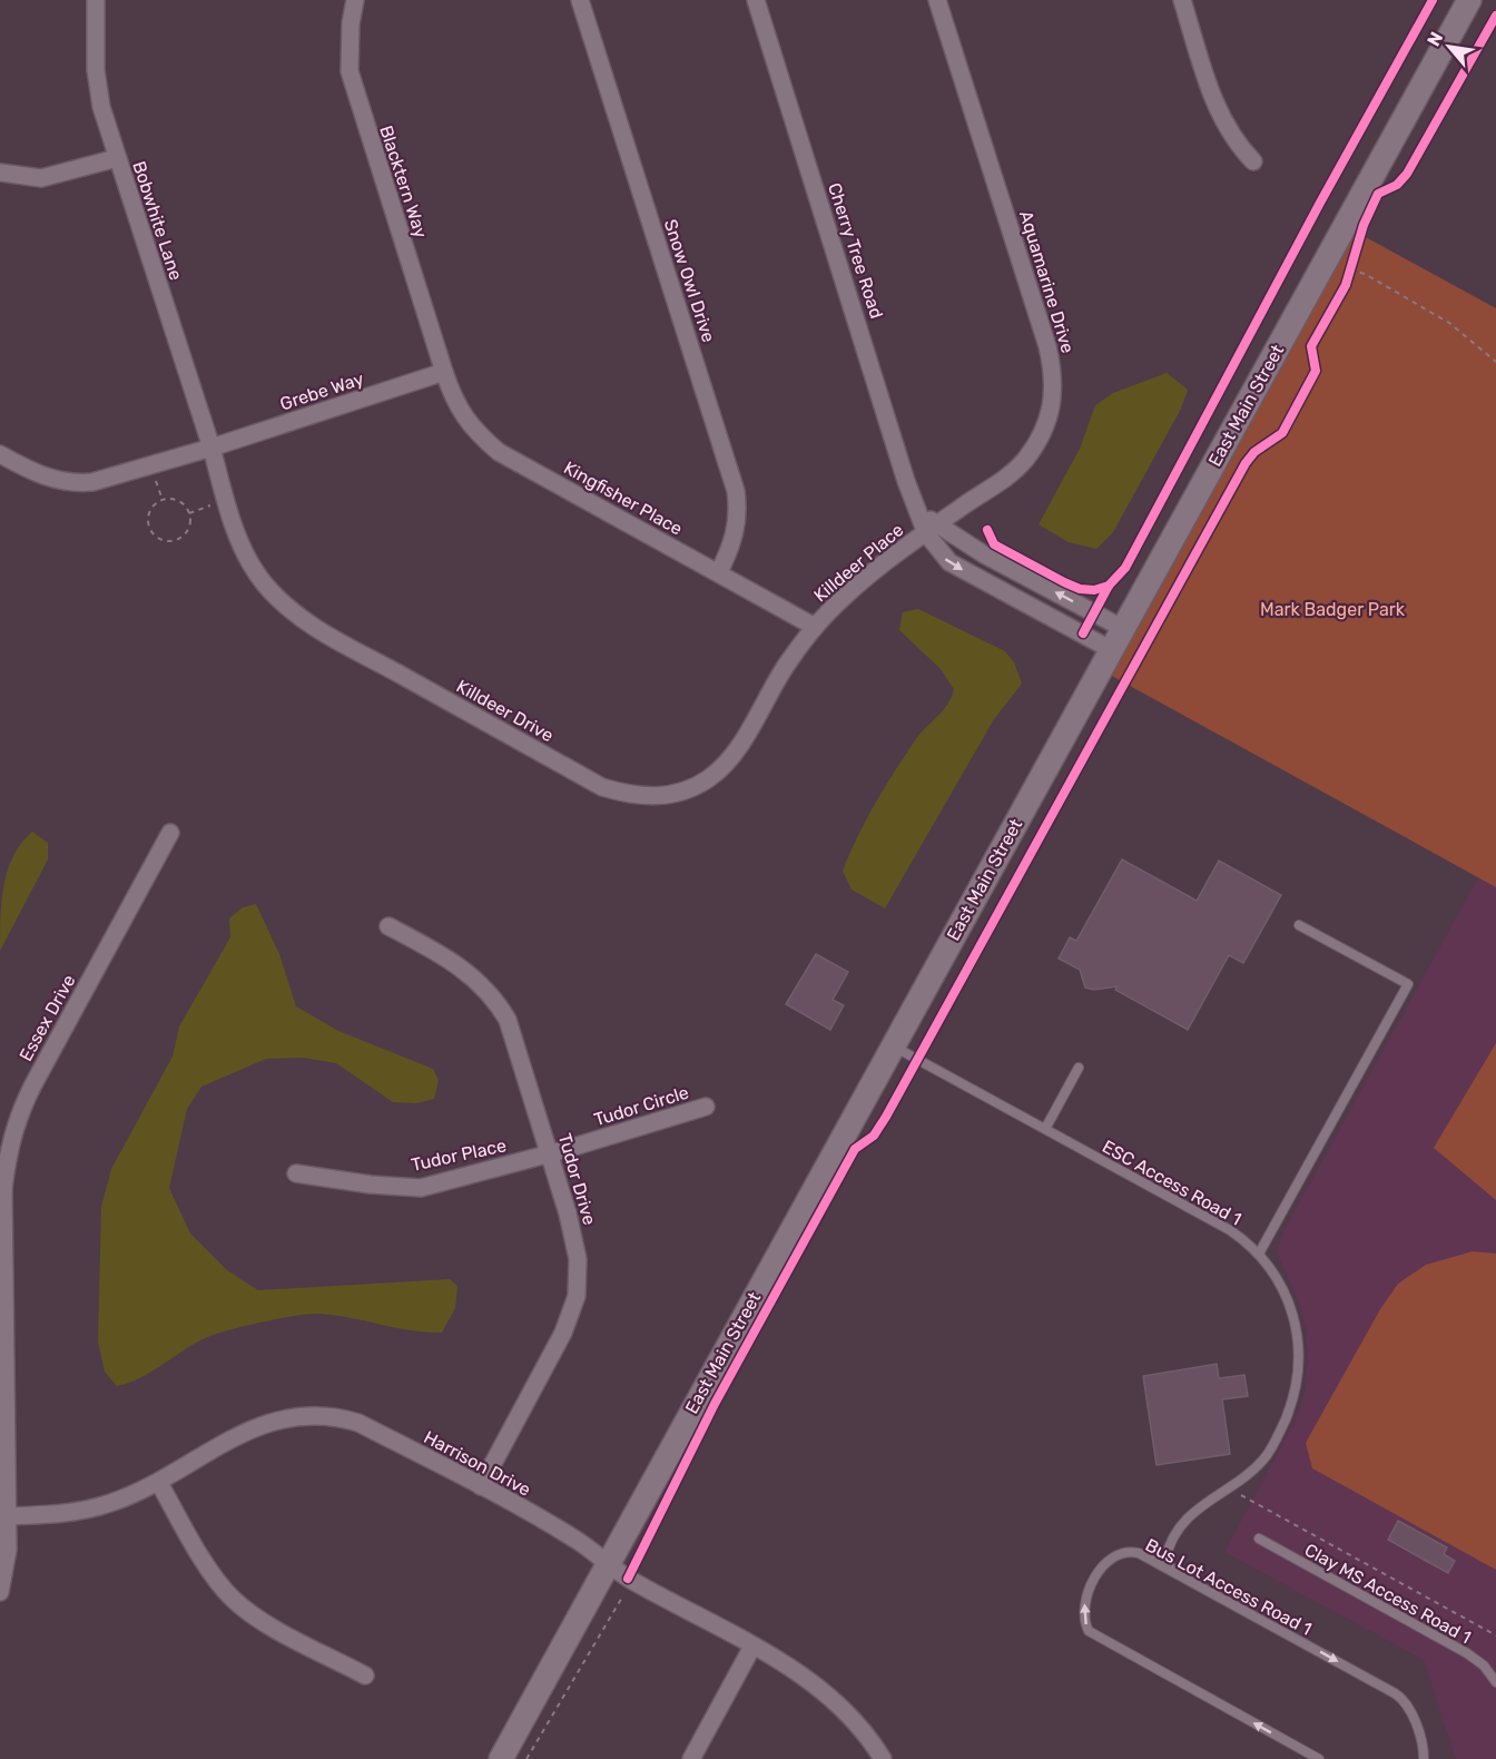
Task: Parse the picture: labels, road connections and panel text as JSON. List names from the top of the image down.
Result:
{
  "streets": {
    "main road": ["East Main Street"],
    "street": [
      "Blacktern Way",
      "Bobwhite Lane",
      "Cherry Tree Road",
      "Snow Owl Drive",
      "Aquamarine Drive",
      "Grebe Way",
      "Kingfisher Place",
      "Killdeer Place",
      "Killdeer Drive",
      "Essex Drive",
      "Tudor Circle",
      "Tudor Place",
      "Tudor Drive",
      "Harrison Drive"
    ],
    "lane": ["ESC Access Road 1", "Bus Lot Access Road 1", "Clay MS Access Road 1"]
  },
  "crossings": [
    ["Blacktern Way", "Grebe Way"],
    ["Blacktern Way", "Kingfisher Place"],
    ["Bobwhite Lane", "Grebe Way"],
    ["Bobwhite Lane", "Killdeer Drive"],
    ["Cherry Tree Road", "Aquamarine Drive"],
    ["Cherry Tree Road", "East Main Street"],
    ["Cherry Tree Road", "Killdeer Place"],
    ["Snow Owl Drive", "Kingfisher Place"],
    ["Aquamarine Drive", "Killdeer Place"],
    ["Grebe Way", "Kingfisher Place"],
    ["Grebe Way", "Killdeer Drive"],
    ["East Main Street", "ESC Access Road 1"],
    ["East Main Street", "Harrison Drive"],
    ["Kingfisher Place", "Killdeer Place"],
    ["Kingfisher Place", "Killdeer Drive"],
    ["Killdeer Place", "Killdeer Drive"],
    ["Essex Drive", "Harrison Drive"],
    ["Tudor Circle", "Tudor Place"],
    ["Tudor Circle", "Tudor Drive"],
    ["Tudor Place", "Tudor Drive"],
    ["Tudor Drive", "Harrison Drive"]
  ],
  "parks": ["Mark Badger Park"],
  "north": "top left"
}
